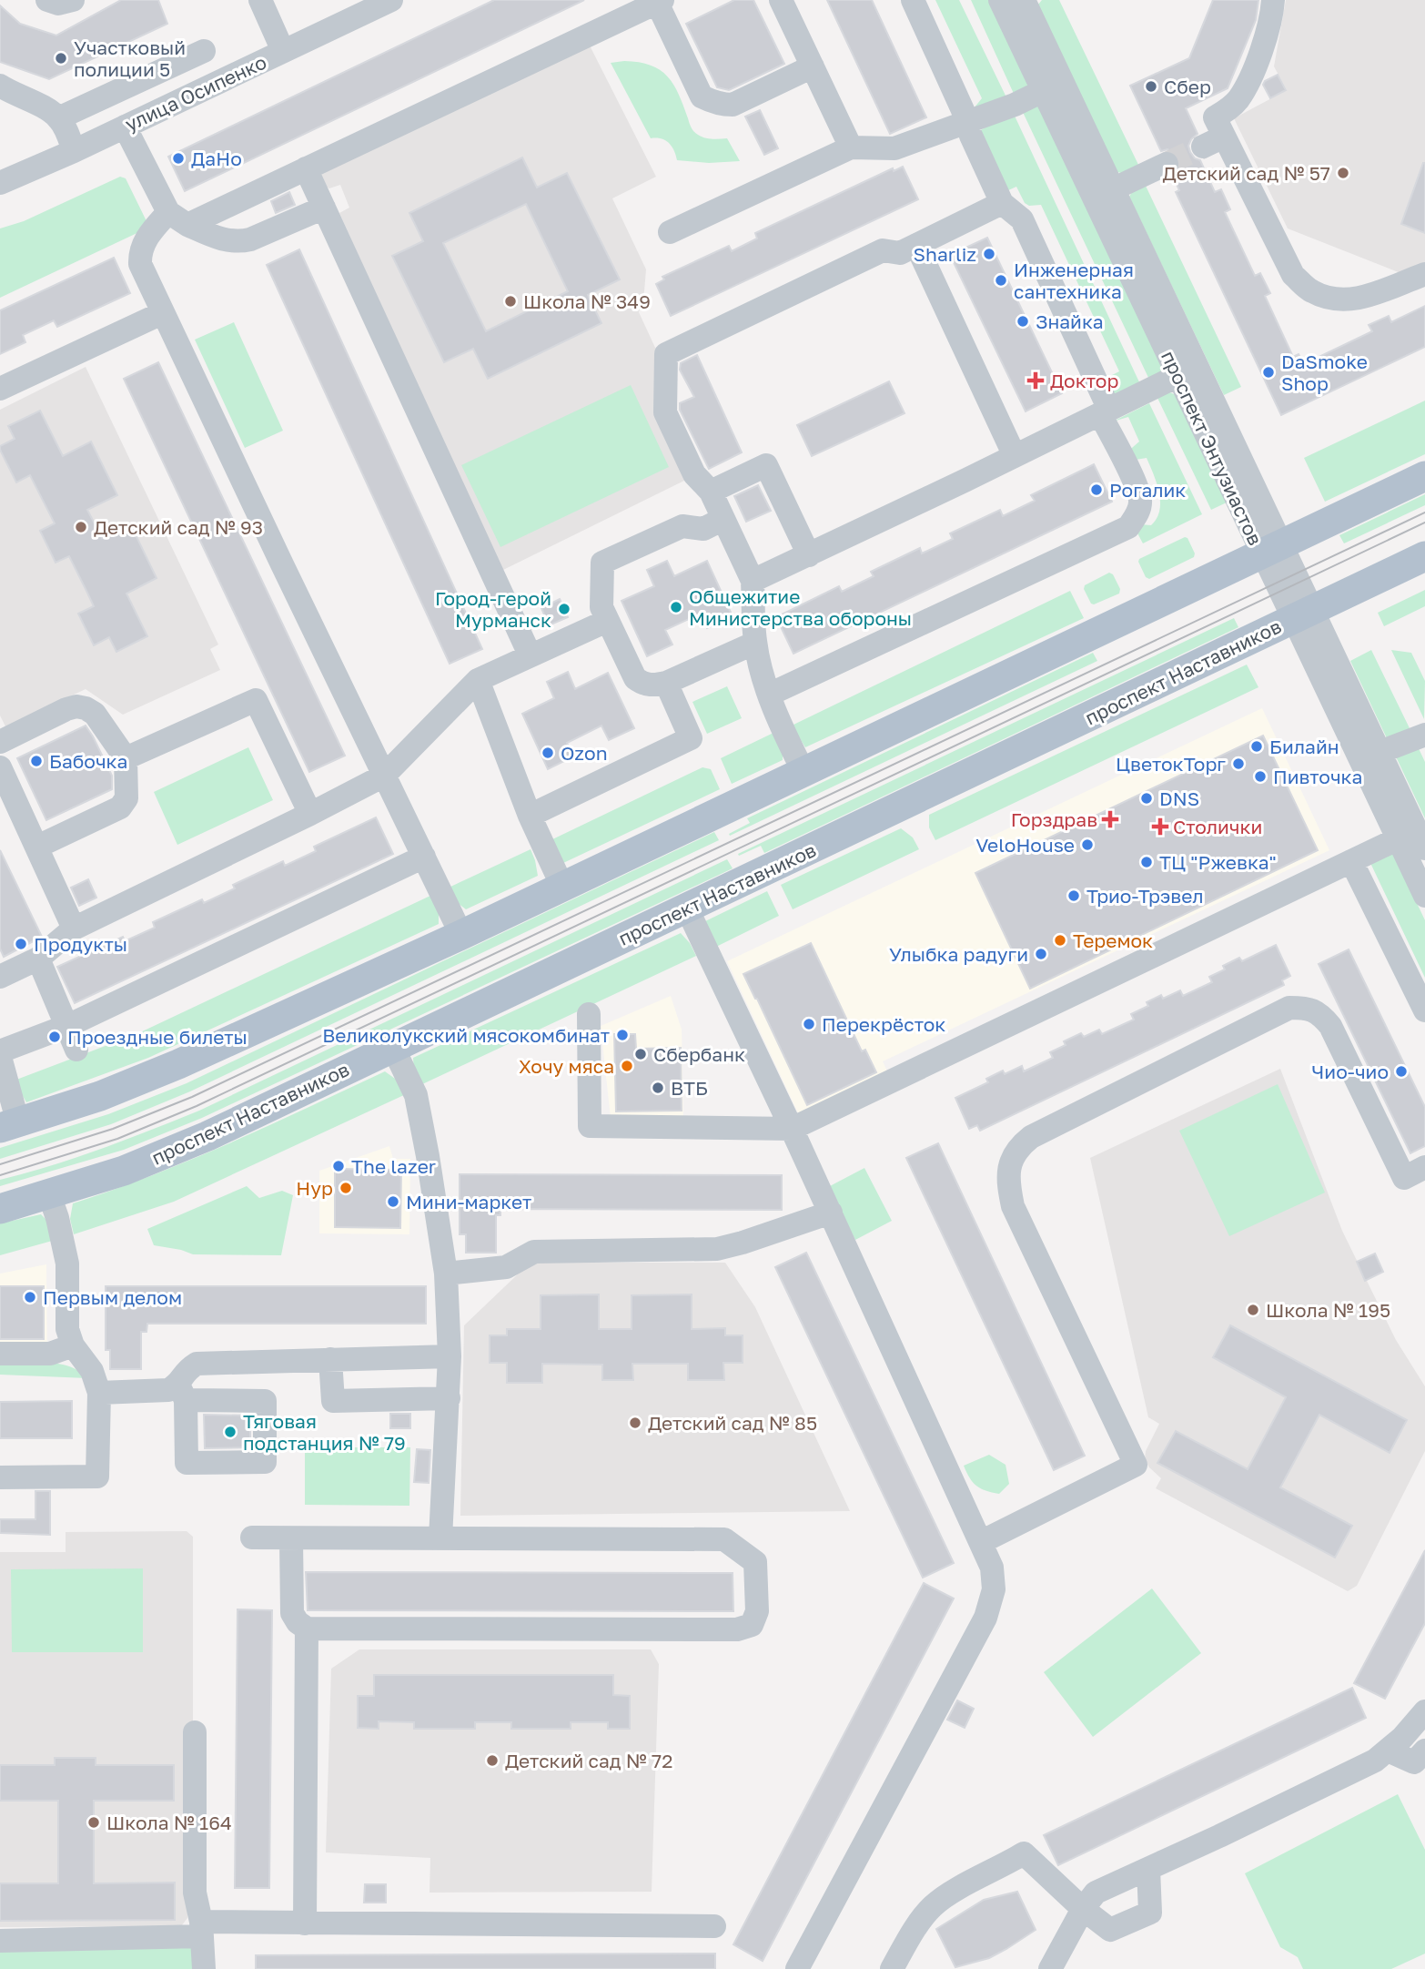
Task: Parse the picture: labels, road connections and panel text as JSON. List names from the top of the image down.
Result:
{
  "streets": {
    "main road": ["проспект Наставников"],
    "street": ["улица Осипенко", "проспект Энтузиастов"]
  },
  "crossings": [
    ["проспект Энтузиастов", "проспект Наставников"]
  ],
  "places": {
    "other": [
      "Участковый полиции 5",
      "Сбер",
      "ДаНо",
      "Детский сад № 57",
      "Sharliz",
      "Инженерная сантехника",
      "Школа № 349",
      "Знайка",
      "DaSmoke Shop",
      "Рогалик",
      "Детский сад № 93",
      "Общежитие Министерства обороны",
      "Город-герой Мурманск",
      "Билайн",
      "Ozon",
      "Бабочка",
      "ЦветокТорг",
      "Пивточка",
      "DNS",
      "VeloHouse",
      "ТЦ \"Ржевка\"",
      "Трио-Трэвел",
      "Теремок",
      "Продукты",
      "Улыбка радуги",
      "Перекрёсток",
      "Великолукский мясокомбинат",
      "Проездные билеты",
      "Сбербанк",
      "Хочу мяса",
      "Чио-чио",
      "ВТБ",
      "The lazer",
      "Нур",
      "Мини-маркет",
      "Первым делом",
      "Школа № 195",
      "Детский сад № 85",
      "Тяговая подстанция № 79",
      "Детский сад № 72",
      "Школа № 164"
    ],
    "health": ["Доктор", "Горздрав", "Столички"]
  }
}
